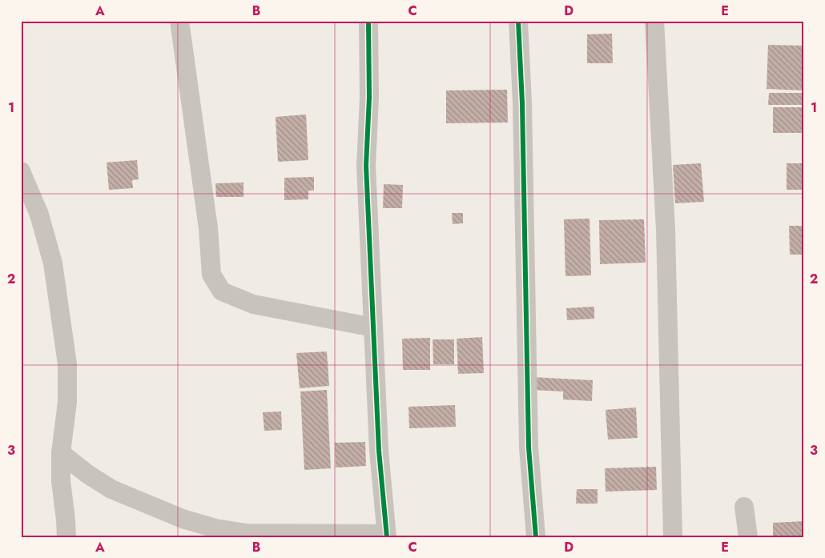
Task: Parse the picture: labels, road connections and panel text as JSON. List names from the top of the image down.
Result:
{
  "grid": {
    "columns": [
      "A",
      "B",
      "C",
      "D",
      "E"
    ],
    "rows": ["1", "2", "3"]
  }
}
